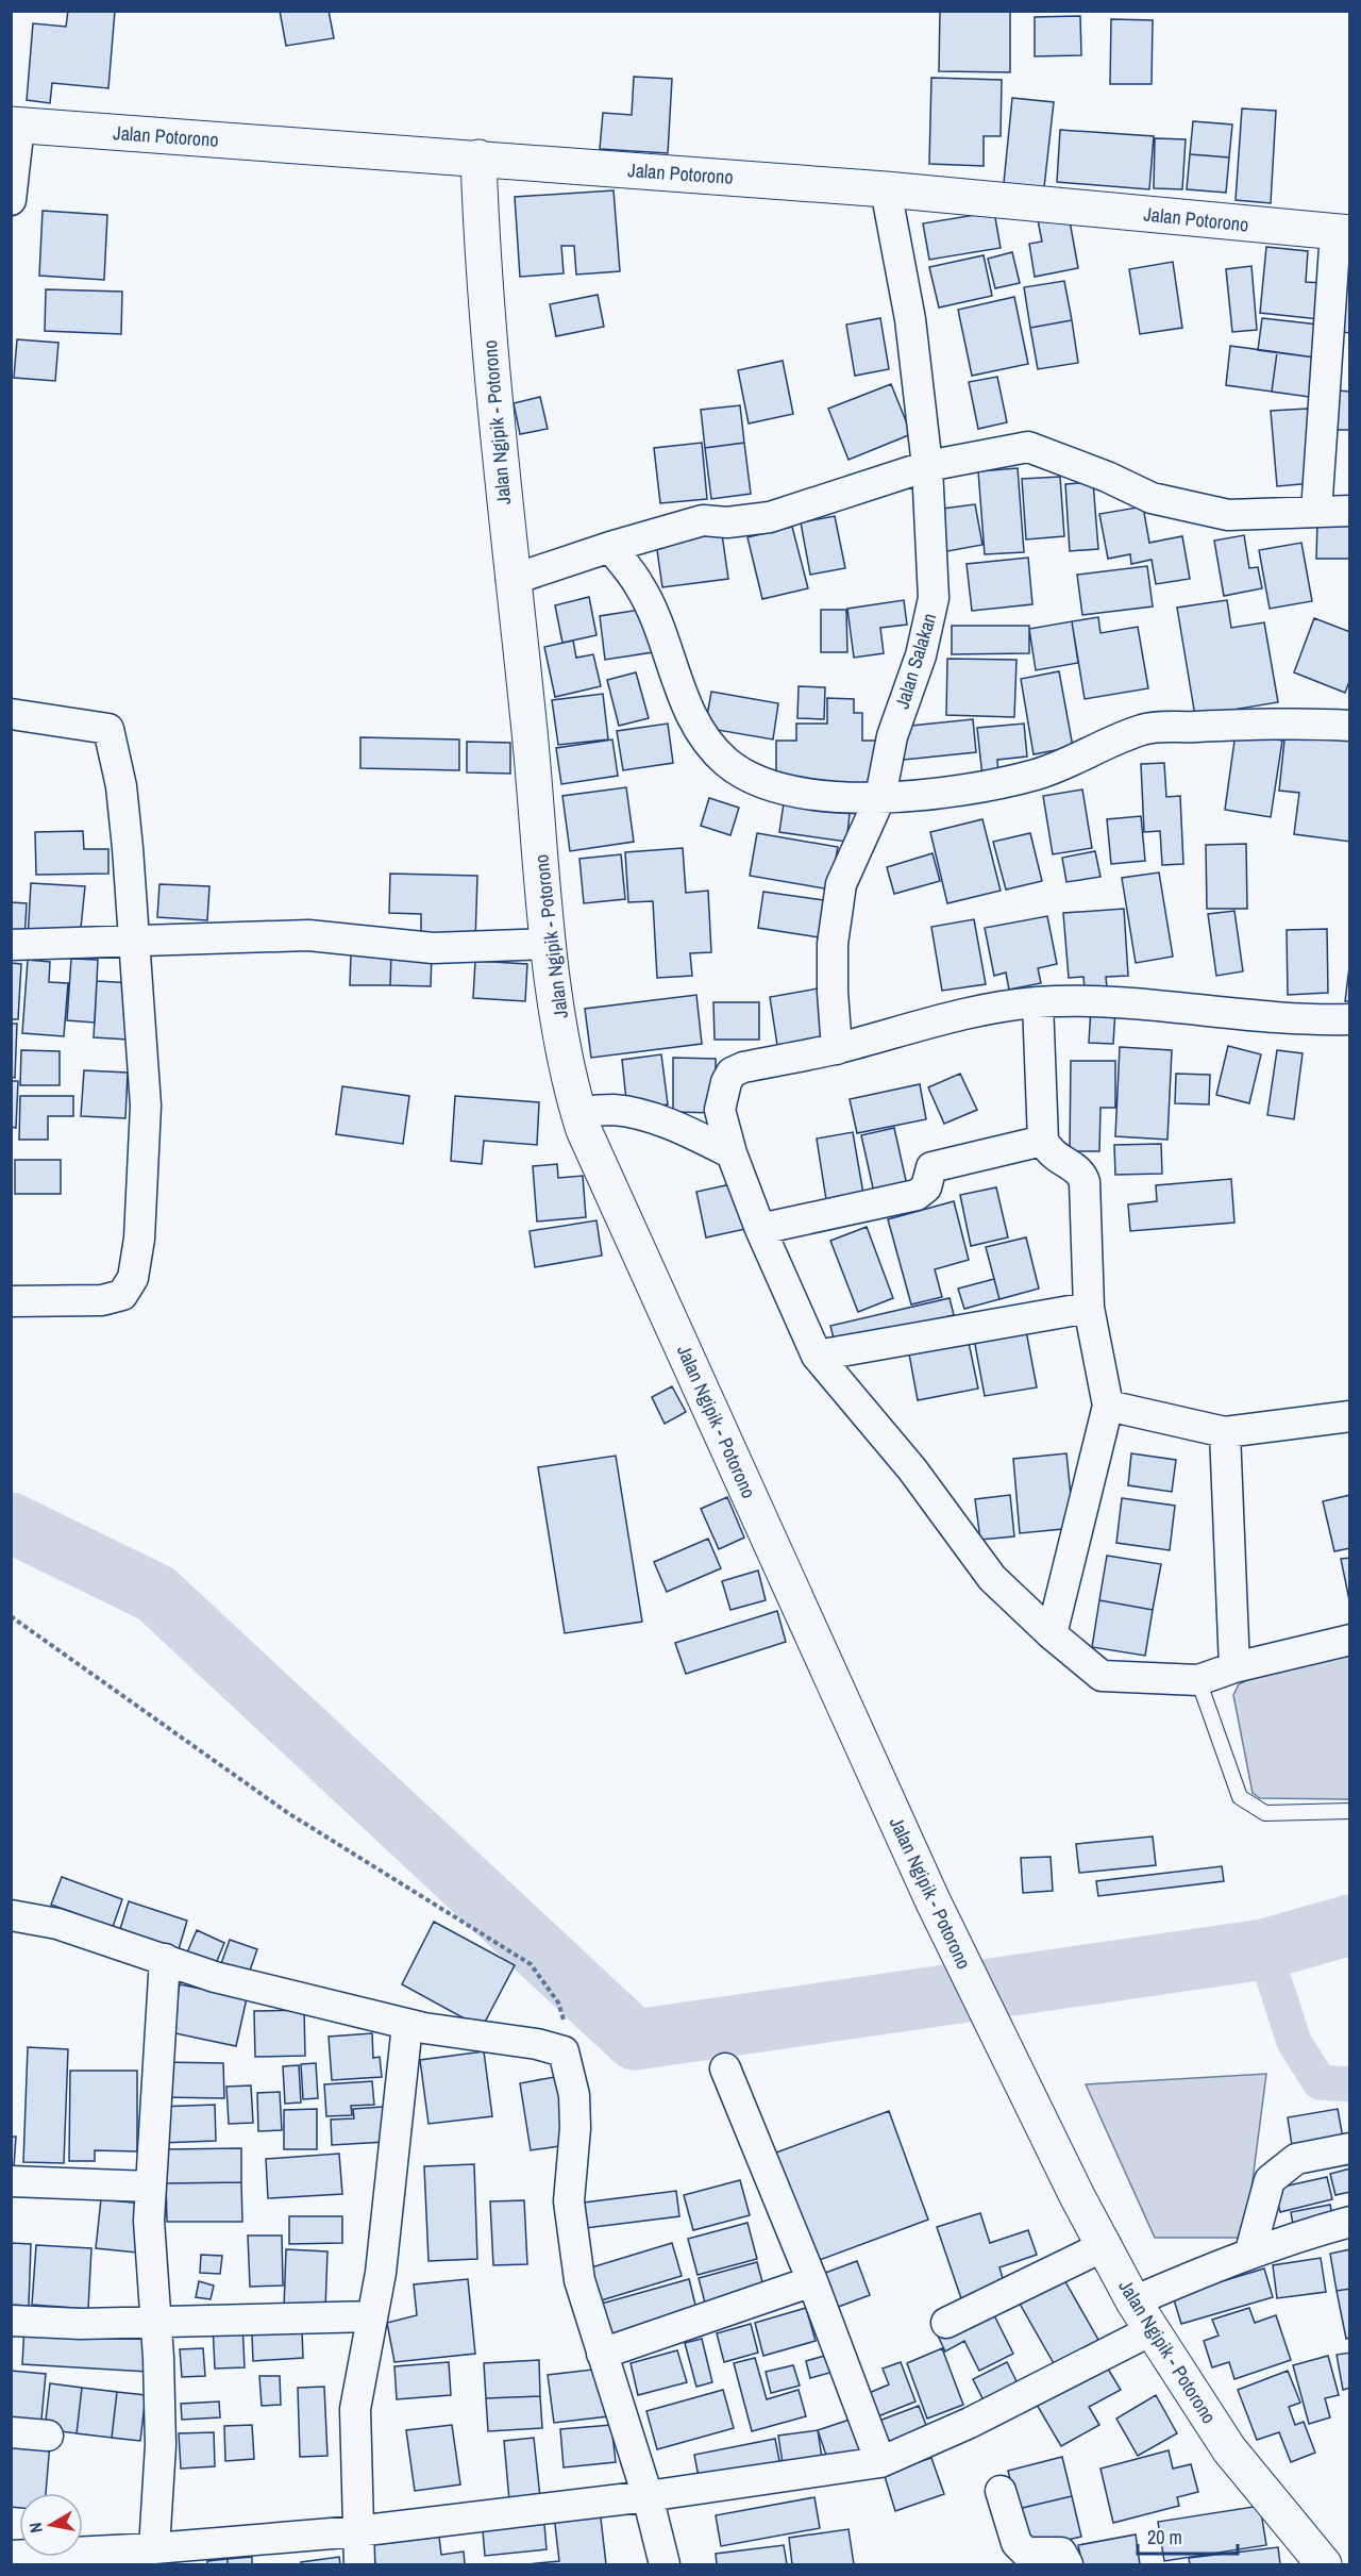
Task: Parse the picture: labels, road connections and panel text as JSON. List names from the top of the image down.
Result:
{
  "streets": {
    "street": ["Jalan Potorono", "Jalan Ngipik - Potorono", "Jalan Salakan"]
  },
  "crossings": [
    ["Jalan Potorono", "Jalan Ngipik - Potorono"],
    ["Jalan Potorono", "Jalan Salakan"]
  ],
  "scale_bar": "20 m",
  "north": "left"
}
